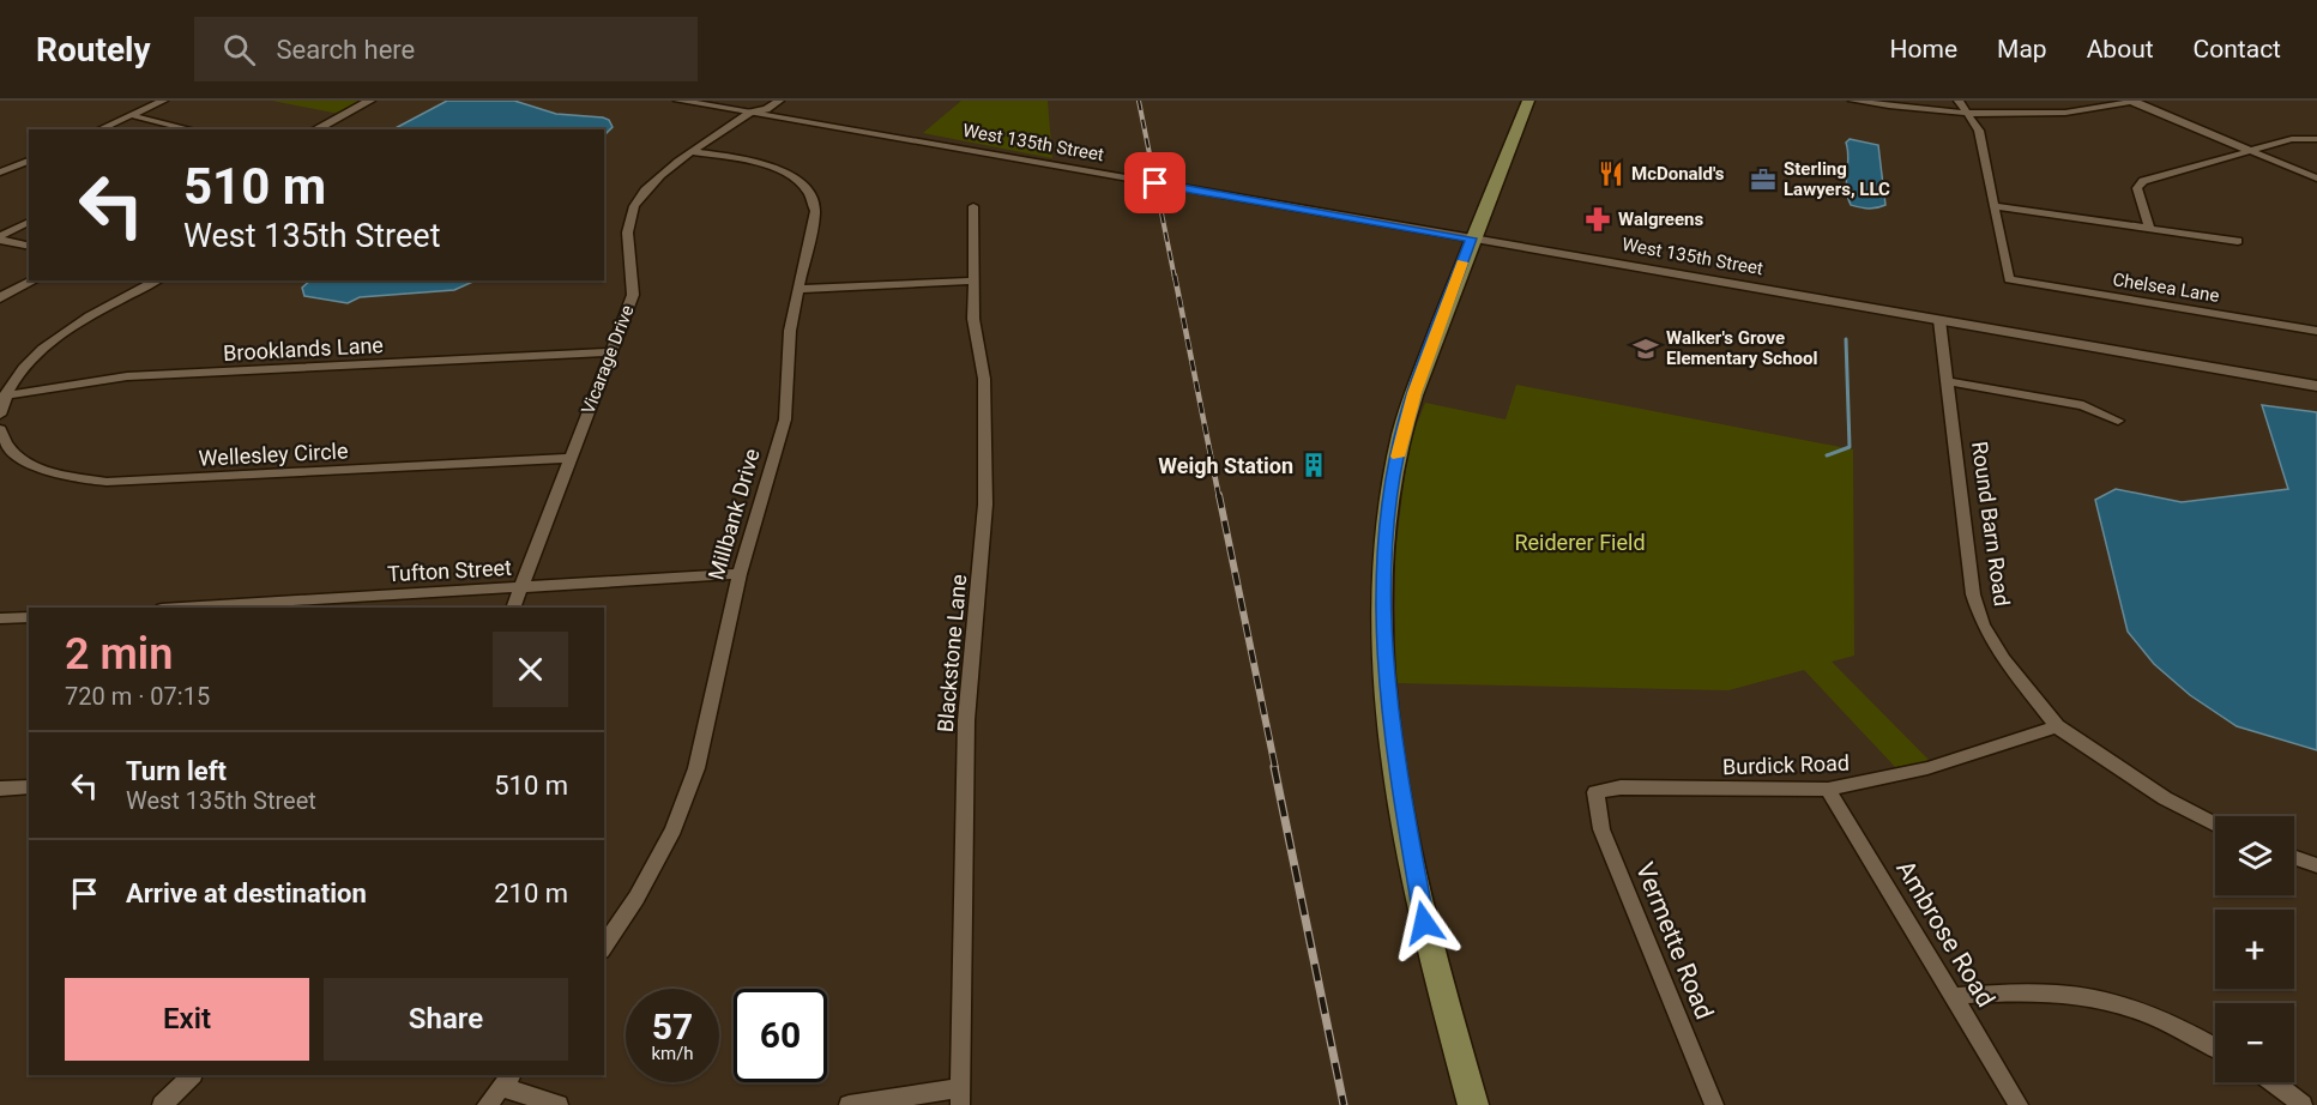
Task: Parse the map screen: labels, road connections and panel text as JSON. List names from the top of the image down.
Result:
{
  "streets": {
    "street": [
      "West 135th Street",
      "Chelsea Lane",
      "Brooklands Lane",
      "Vicarage Drive",
      "Wellesley Circle",
      "Millbank Drive",
      "Round Barn Road",
      "Tufton Street",
      "Blackstone Lane",
      "Burdick Road",
      "Ambrose Road",
      "Vermette Road"
    ]
  },
  "crossings": [
    ["West 135th Street", "Vicarage Drive"],
    ["West 135th Street", "Round Barn Road"],
    ["Brooklands Lane", "Vicarage Drive"],
    ["Vicarage Drive", "Wellesley Circle"],
    ["Vicarage Drive", "Millbank Drive"],
    ["Vicarage Drive", "Tufton Street"],
    ["Millbank Drive", "Tufton Street"],
    ["Round Barn Road", "Burdick Road"],
    ["Burdick Road", "Ambrose Road"],
    ["Burdick Road", "Vermette Road"]
  ],
  "parks": ["Reiderer Field"],
  "places": {
    "restaurant": ["McDonald's"],
    "office": ["Sterling Lawyers, LLC"],
    "pharmacy": ["Walgreens"],
    "school or university": ["Walker's Grove Elementary School"],
    "building": ["Weigh Station"]
  },
  "page": {
    "header": "Routely",
    "search": "Search here",
    "nav": [
      "Home",
      "Map",
      "About",
      "Contact"
    ],
    "turn": ["510 m", "West 135th Street"],
    "heading": ["2 min", "720 m · 07:15"],
    "list": [
      {
        "name": "Turn left",
        "note": "West 135th Street",
        "value": "510 m"
      },
      {
        "name": "Arrive at destination",
        "value": "210 m"
      }
    ],
    "map_buttons": ["+", "−"],
    "buttons": ["Exit", "Share"],
    "speed": "57 km/h",
    "limit": "60"
  }
}
